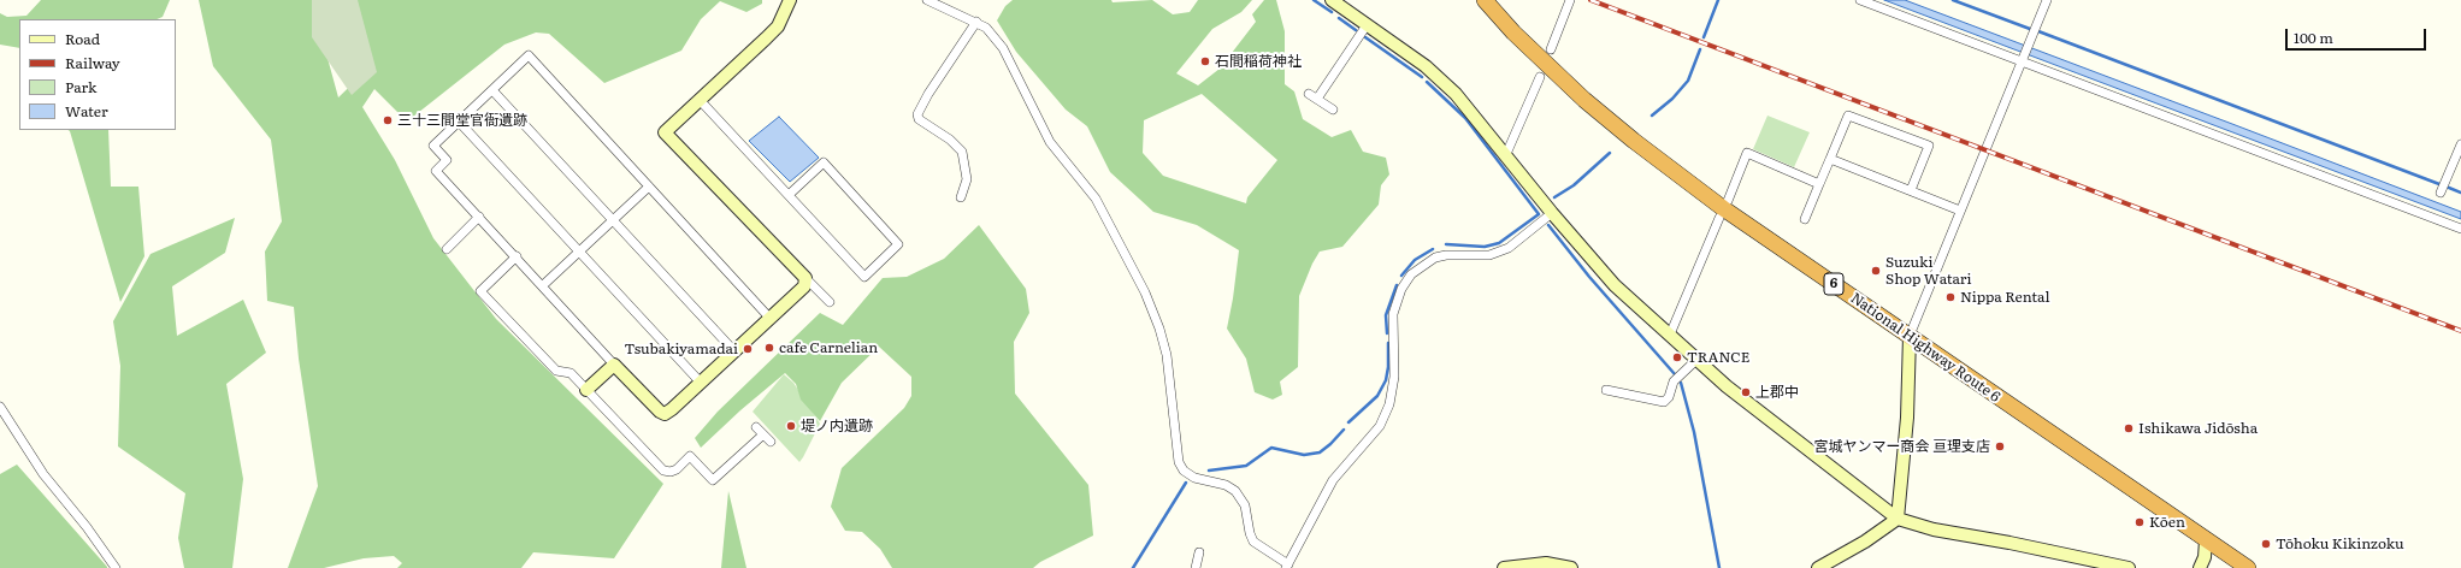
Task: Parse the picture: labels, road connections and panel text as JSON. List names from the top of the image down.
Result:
{
  "streets": {
    "highway": ["6", "National Highway Route 6"]
  },
  "places": [
    "石間稲荷神社",
    "三十三間堂官衙遺跡",
    "Suzuki Shop Watari",
    "Nippa Rental",
    "cafe Carnelian",
    "Tsubakiyamadai",
    "TRANCE",
    "上郡中",
    "堤ノ内遺跡",
    "Ishikawa Jidōsha",
    "宮城ヤンマー商会 亘理支店",
    "Kōen",
    "Tōhoku Kikinzoku"
  ],
  "legend": [
    "Road",
    "Railway",
    "Park",
    "Water"
  ],
  "scale_bar": "100 m"
}
